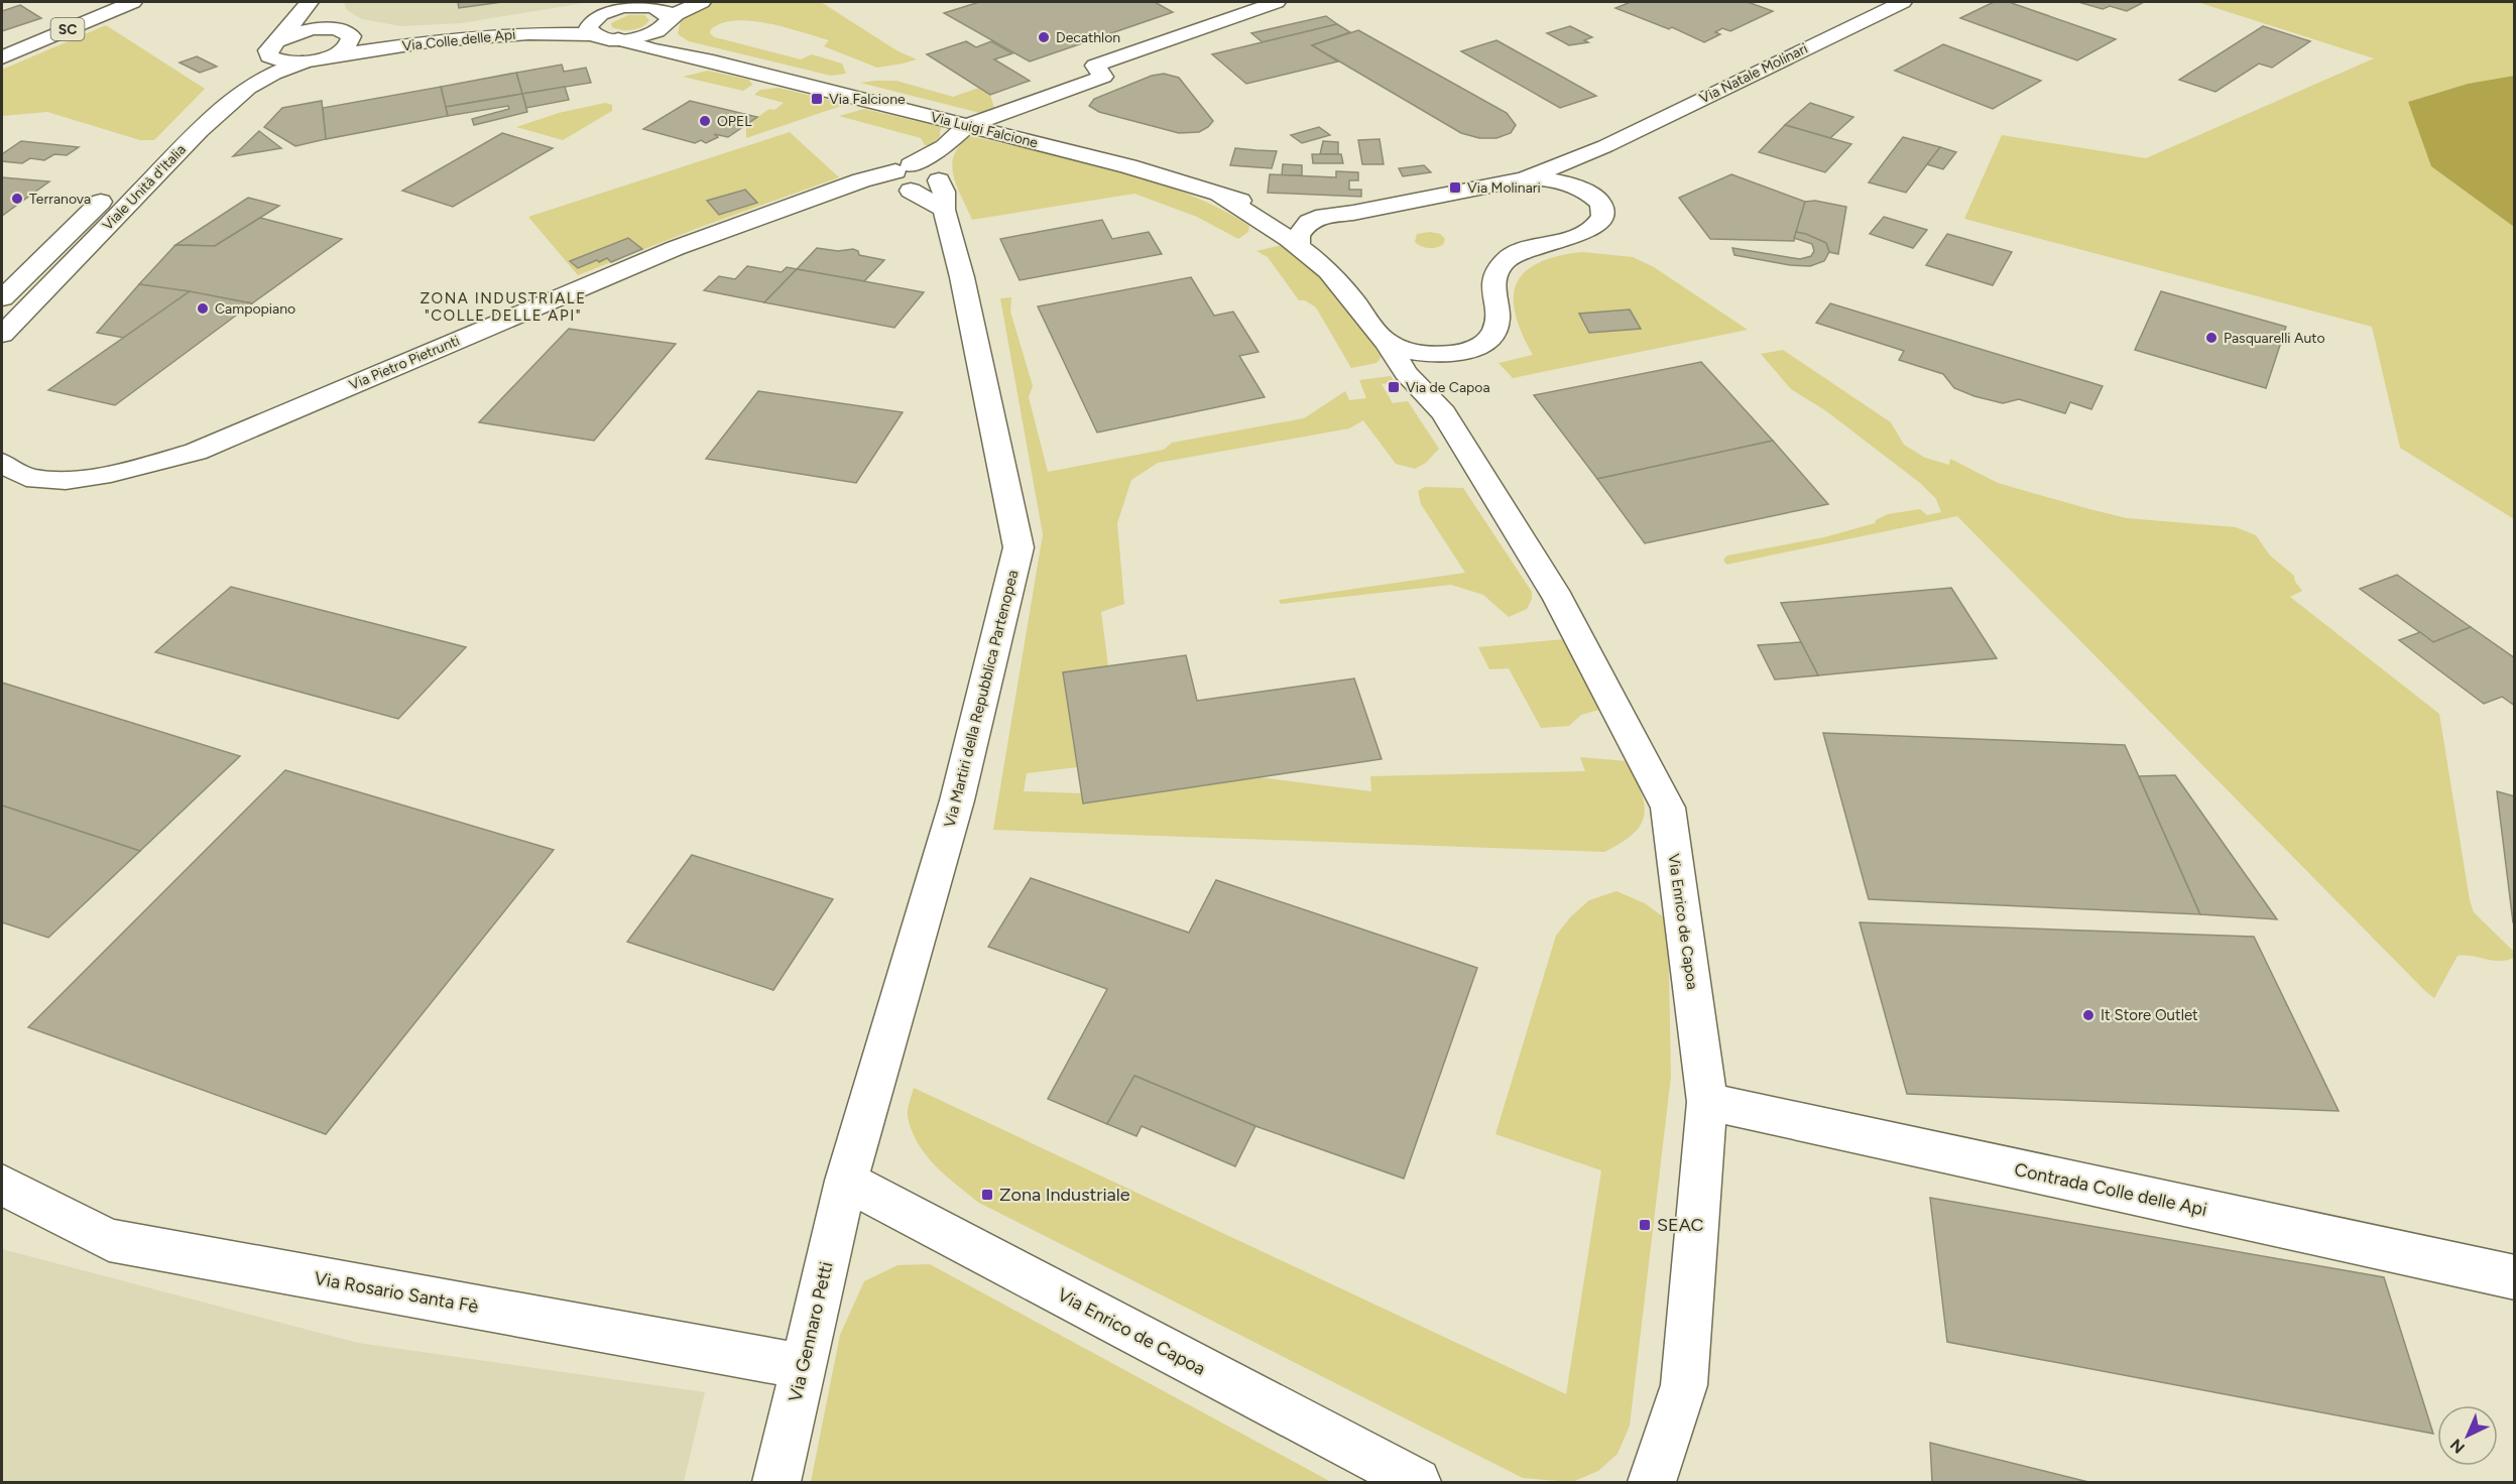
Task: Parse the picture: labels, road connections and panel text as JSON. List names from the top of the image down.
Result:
{
  "streets": {
    "street": [
      "SC",
      "Via Colle delle Api",
      "Via Natale Molinari",
      "Via Luigi Falcione",
      "Viale Unità d'Italia",
      "Via Pietro Pietrunti",
      "Via Martiri della Repubblica Partenopea",
      "Via Enrico de Capoa",
      "Contrada Colle delle Api",
      "Via Rosario Santa Fè",
      "Via Gennaro Petti"
    ]
  },
  "crossings": [
    ["Via Colle delle Api", "Via Luigi Falcione"],
    ["Via Colle delle Api", "Viale Unità d'Italia"],
    ["Via Natale Molinari", "Via Luigi Falcione"],
    ["Via Luigi Falcione", "Via Pietro Pietrunti"],
    ["Via Luigi Falcione", "Via Enrico de Capoa"],
    ["Via Martiri della Repubblica Partenopea", "Via Enrico de Capoa"],
    ["Via Martiri della Repubblica Partenopea", "Via Gennaro Petti"],
    ["Via Enrico de Capoa", "Contrada Colle delle Api"],
    ["Via Enrico de Capoa", "Via Gennaro Petti"],
    ["Via Rosario Santa Fè", "Via Gennaro Petti"]
  ],
  "districts": ["ZONA INDUSTRIALE \"COLLE DELLE API\""],
  "places": {
    "other": [
      "Decathlon",
      "OPEL",
      "Terranova",
      "Campopiano",
      "Pasquarelli Auto",
      "It Store Outlet"
    ],
    "transit": [
      "Via Falcione",
      "Via Molinari",
      "Via de Capoa",
      "Zona Industriale",
      "SEAC"
    ]
  },
  "north": "bottom left"
}
